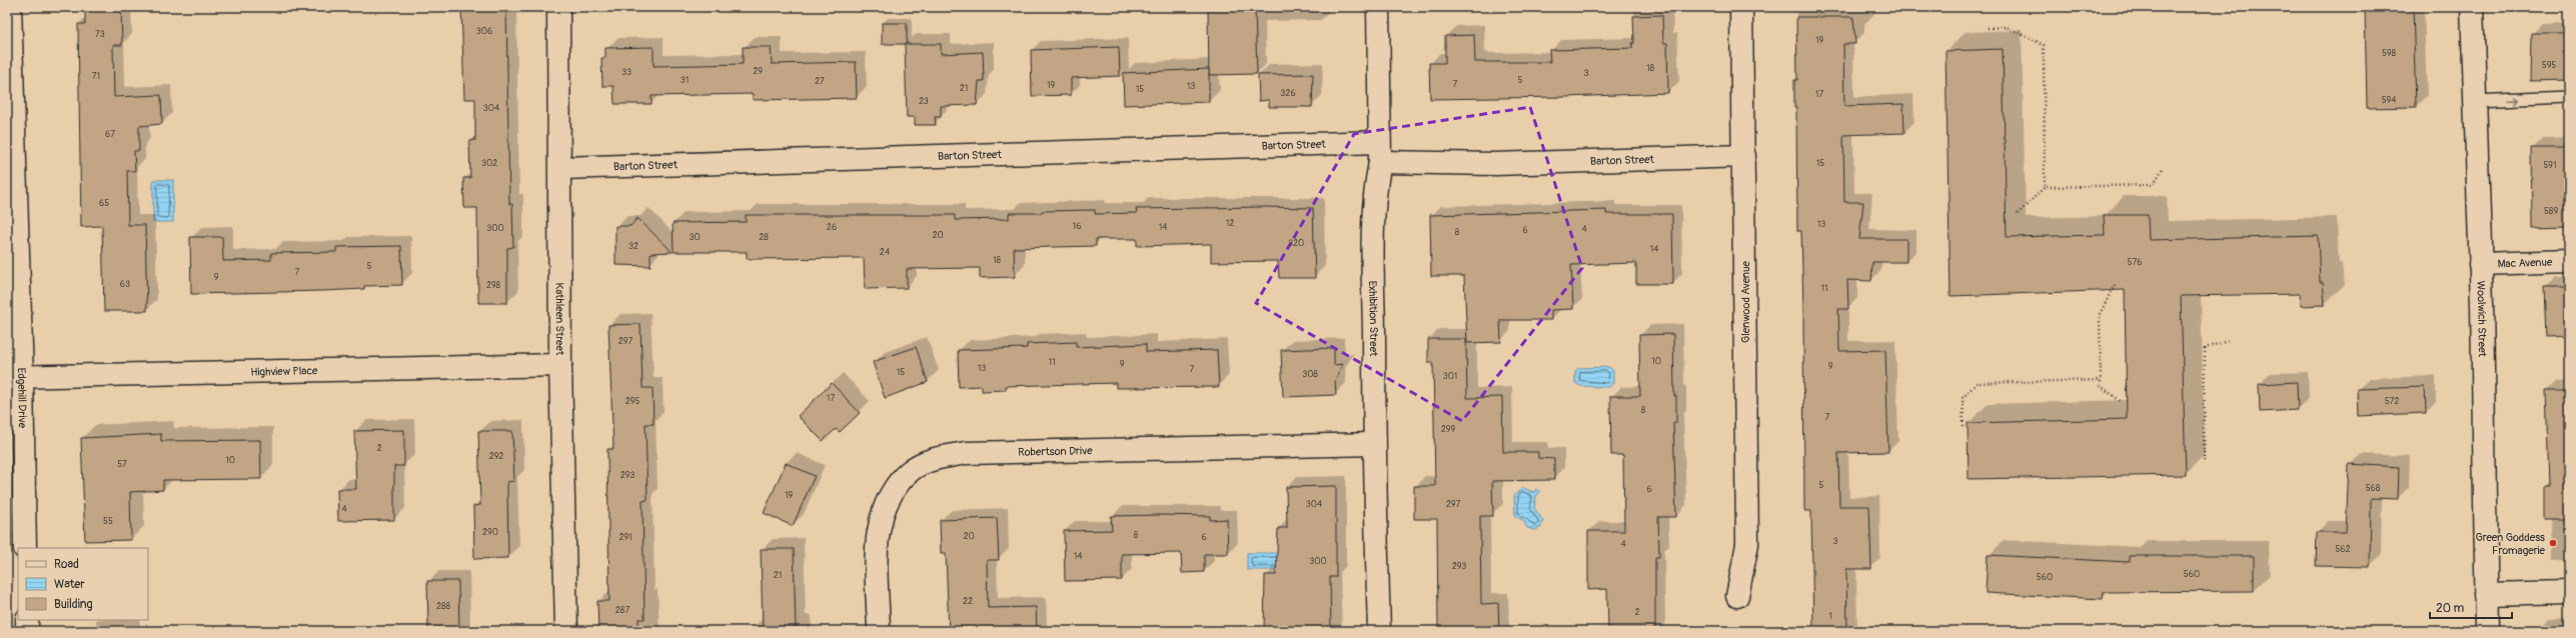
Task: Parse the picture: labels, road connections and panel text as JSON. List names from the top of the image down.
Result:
{
  "streets": {
    "street": [
      "Barton Street",
      "Mac Avenue",
      "Glenwood Avenue",
      "Kathleen Street",
      "Exhibition Street",
      "Woolwich Street",
      "Highview Place",
      "Edgehill Drive",
      "Robertson Drive"
    ]
  },
  "crossings": [
    ["Barton Street", "Glenwood Avenue"],
    ["Barton Street", "Kathleen Street"],
    ["Barton Street", "Exhibition Street"],
    ["Mac Avenue", "Woolwich Street"],
    ["Kathleen Street", "Highview Place"],
    ["Exhibition Street", "Robertson Drive"],
    ["Highview Place", "Edgehill Drive"]
  ],
  "places": ["Green Goddess Fromagerie"],
  "house_numbers": [
    "306",
    "73",
    "19",
    "598",
    "595",
    "18",
    "29",
    "33",
    "3",
    "71",
    "31",
    "5",
    "27",
    "7",
    "19",
    "13",
    "21",
    "15",
    "326",
    "17",
    "594",
    "23",
    "304",
    "67",
    "302",
    "15",
    "591",
    "65",
    "589",
    "12",
    "13",
    "16",
    "26",
    "14",
    "300",
    "4",
    "6",
    "8",
    "20",
    "30",
    "28",
    "320",
    "32",
    "14",
    "24",
    "18",
    "576",
    "5",
    "7",
    "9",
    "63",
    "298",
    "11",
    "297",
    "10",
    "11",
    "9",
    "9",
    "13",
    "7",
    "15",
    "308",
    "301",
    "17",
    "295",
    "572",
    "8",
    "7",
    "299",
    "2",
    "292",
    "10",
    "57",
    "293",
    "5",
    "568",
    "6",
    "19",
    "304",
    "297",
    "4",
    "55",
    "290",
    "8",
    "20",
    "291",
    "6",
    "3",
    "4",
    "562",
    "14",
    "300",
    "293",
    "560",
    "21",
    "560",
    "22",
    "288",
    "287",
    "2",
    "1"
  ],
  "legend": ["Road", "Water", "Building"],
  "scale_bar": "20 m"
}
